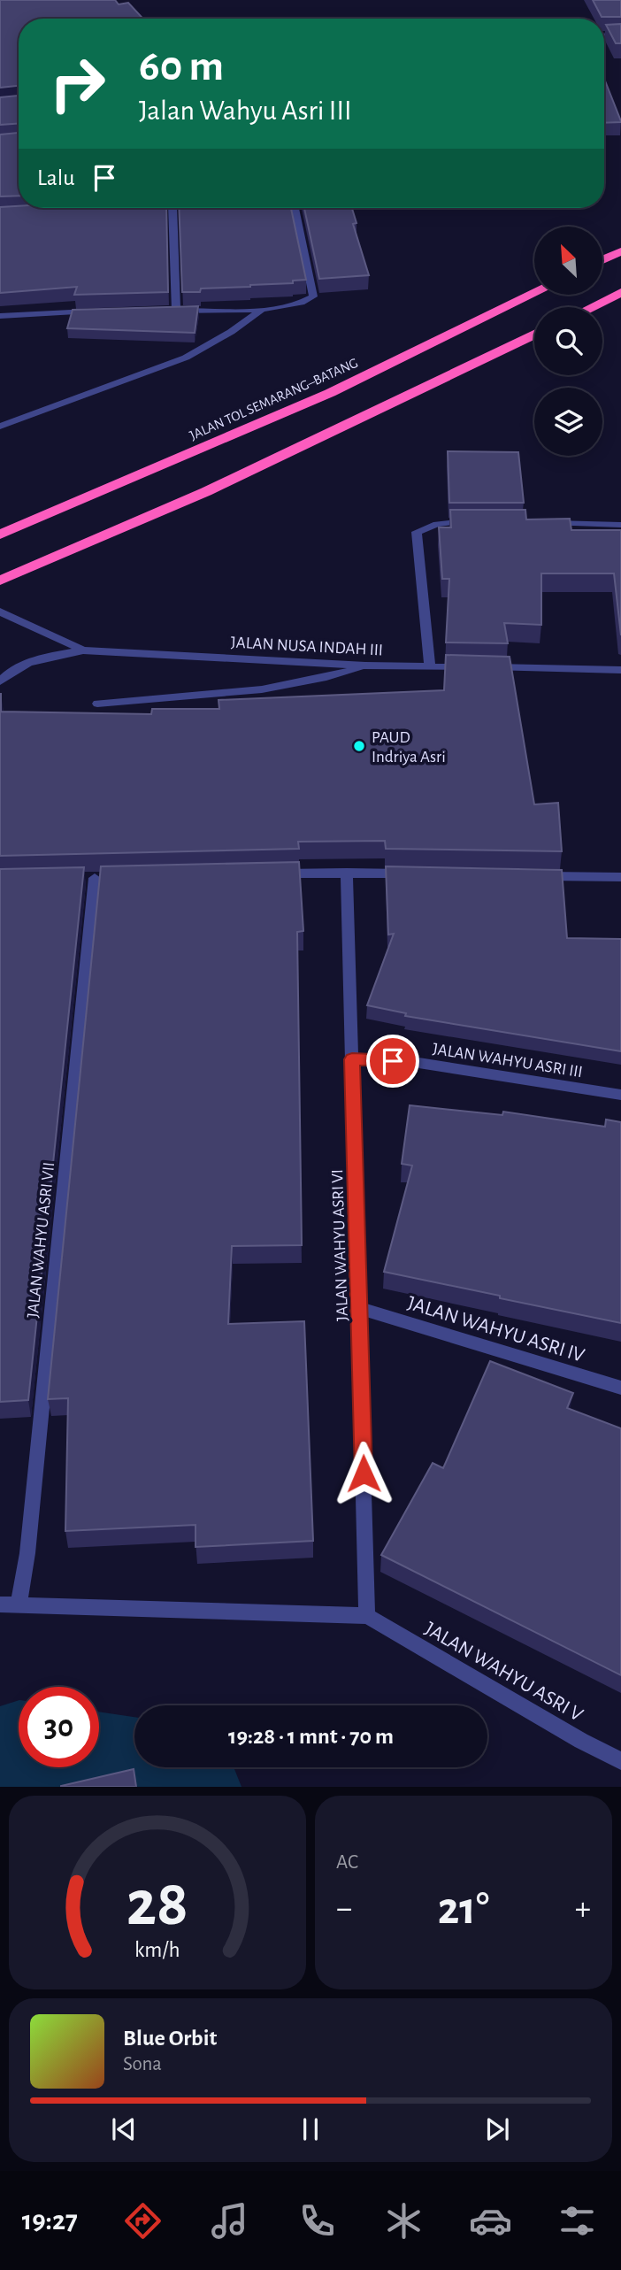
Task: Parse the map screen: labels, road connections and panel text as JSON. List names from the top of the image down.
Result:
{
  "streets": {
    "highway": ["JALAN TOL SEMARANG–BATANG"],
    "street": [
      "JALAN NUSA INDAH III",
      "JALAN WAHYU ASRI III",
      "JALAN WAHYU ASRI VII",
      "JALAN WAHYU ASRI VI",
      "JALAN WAHYU ASRI IV",
      "JALAN WAHYU ASRI V"
    ]
  },
  "crossings": [
    ["JALAN WAHYU ASRI III", "JALAN WAHYU ASRI VI"],
    ["JALAN WAHYU ASRI VI", "JALAN WAHYU ASRI IV"],
    ["JALAN WAHYU ASRI VI", "JALAN WAHYU ASRI V"]
  ],
  "places": ["PAUD Indriya Asri"],
  "north": "top left",
  "page": {
    "turn": ["60 m", "Jalan Wahyu Asri III"],
    "then": "Lalu",
    "limit": "30",
    "trip": "19:28 · 1 mnt · 70 m",
    "tile": "AC",
    "heat": ["−", "21°", "+"],
    "song": ["Blue Orbit", "Sona"],
    "tabs": "19:27",
    "gauge": ["28", "km/h"]
  }
}
